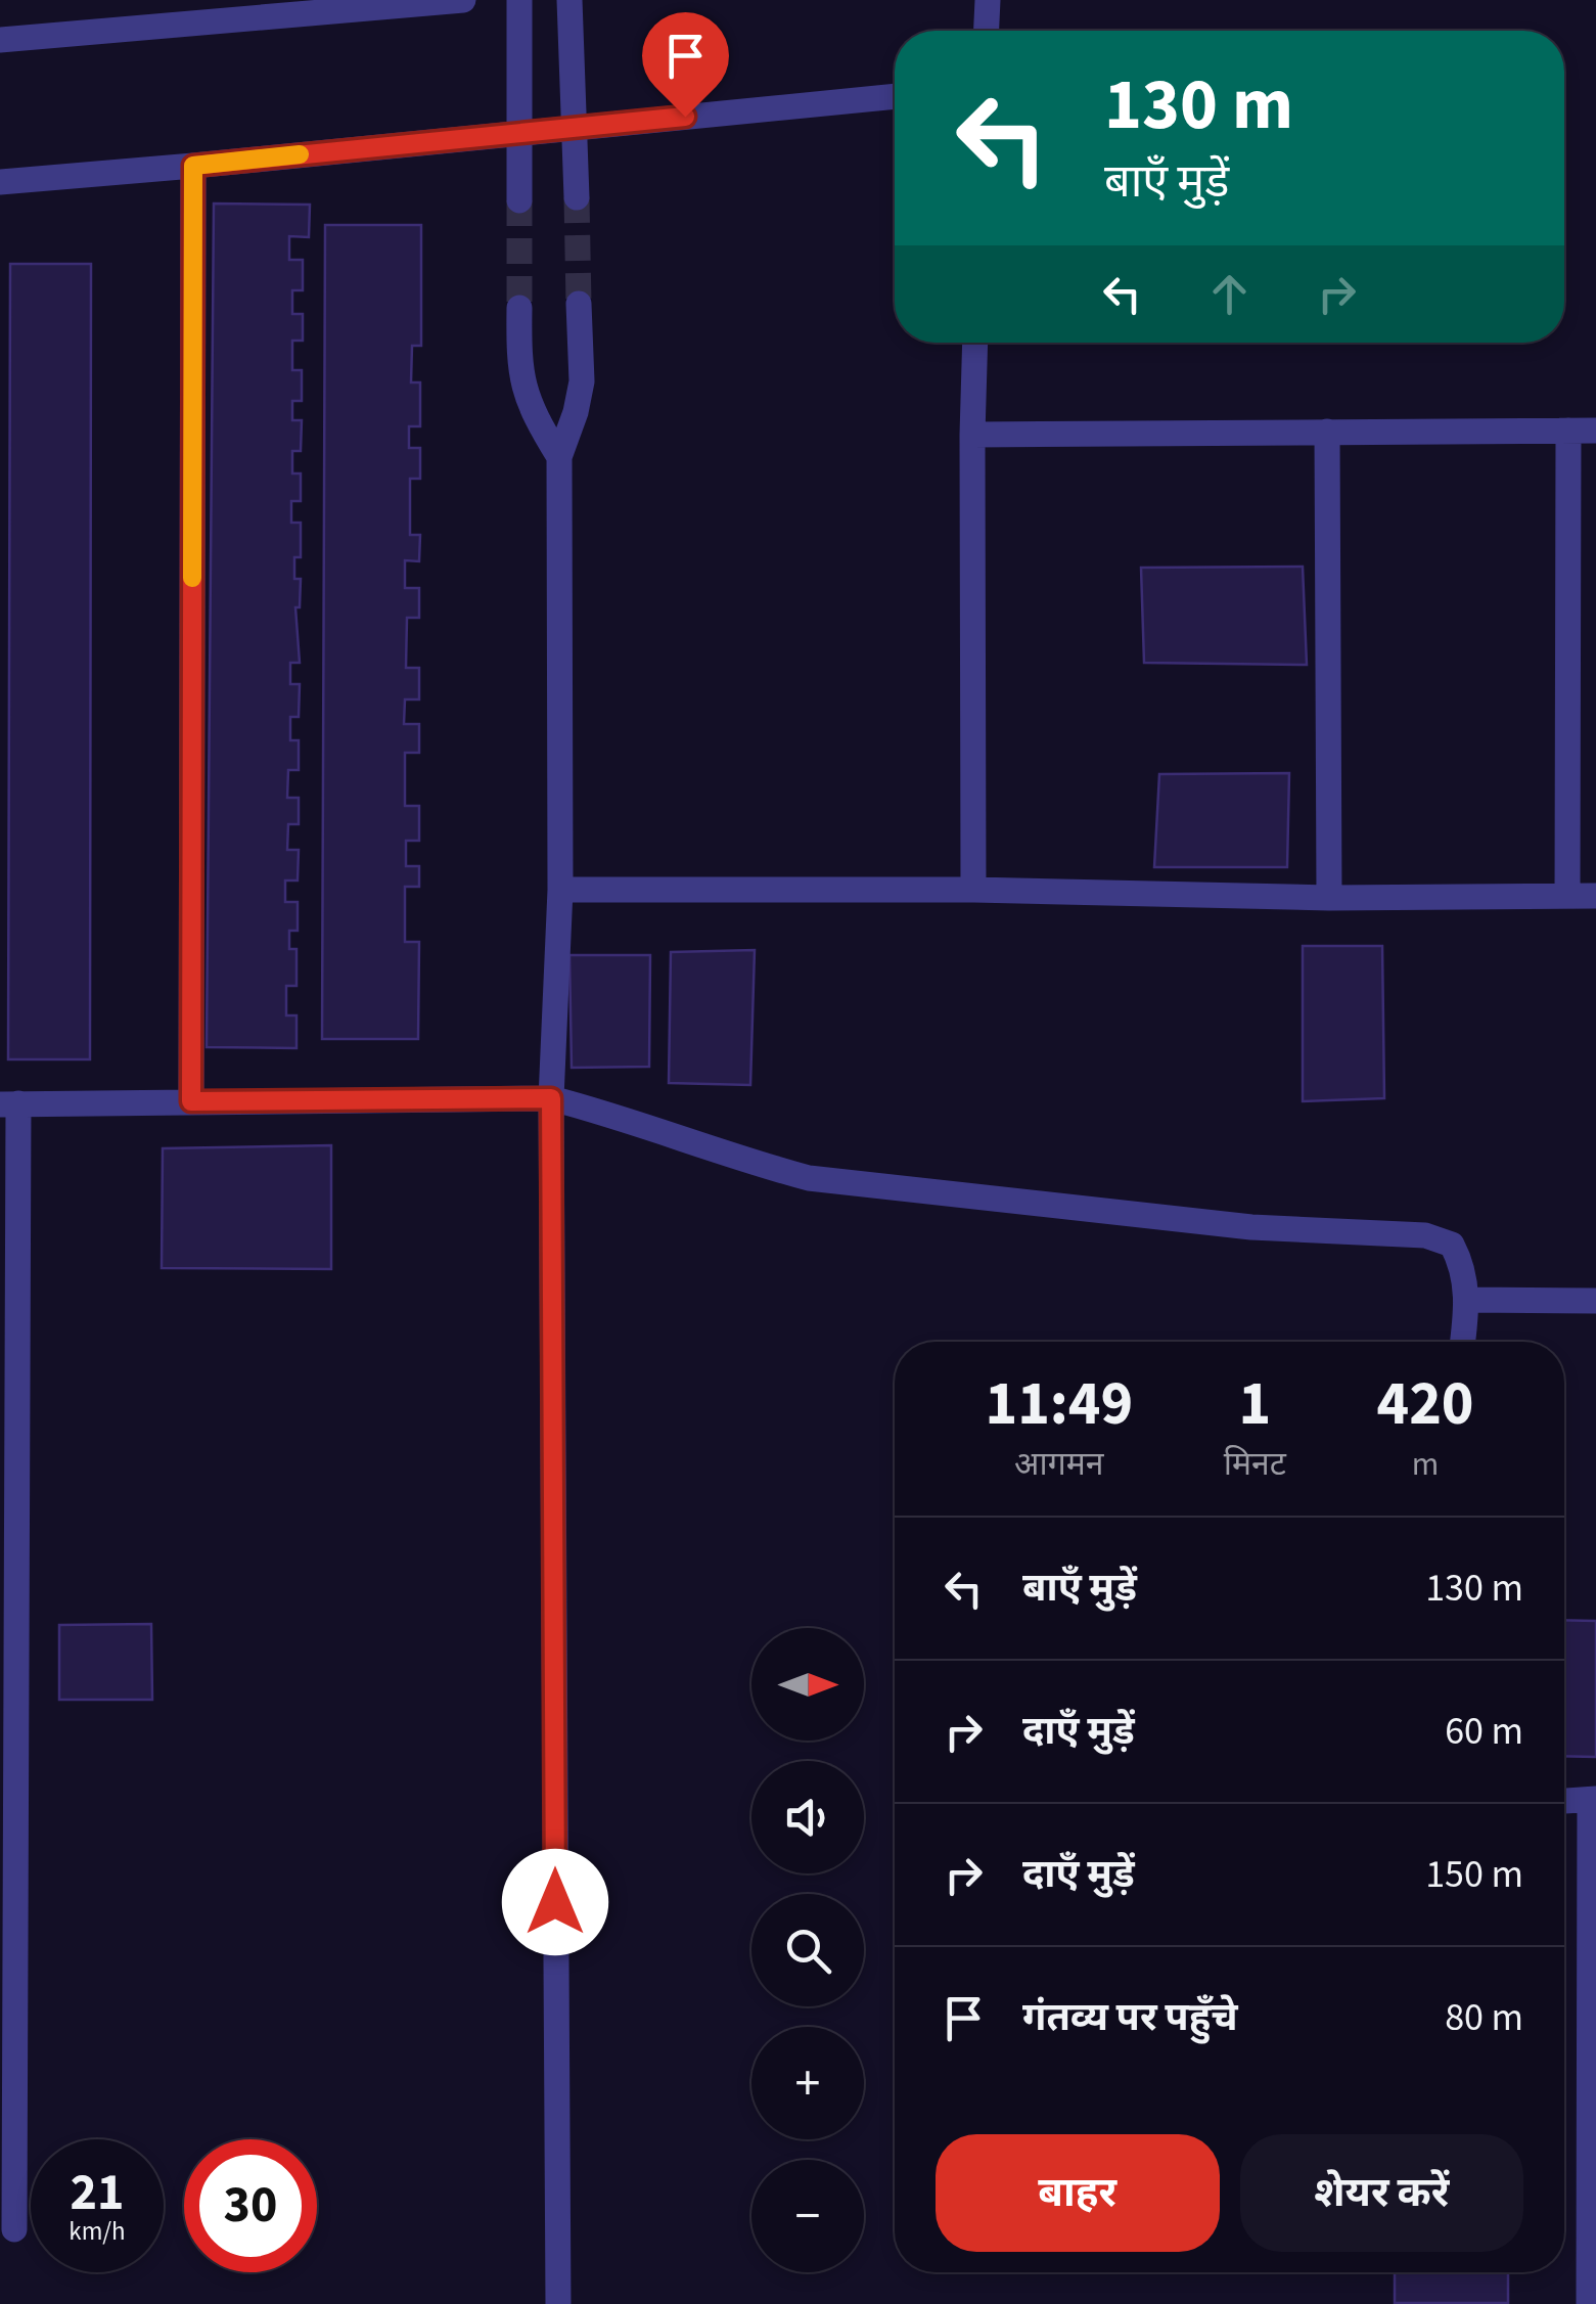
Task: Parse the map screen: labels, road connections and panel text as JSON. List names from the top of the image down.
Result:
{
  "north": "right",
  "page": {
    "turn": ["130 m", "बाएँ मुड़ें"],
    "eta": [
      "11:49",
      "आगमन",
      "1",
      "मिनट",
      "420",
      "m"
    ],
    "list": [
      {
        "name": "बाएँ मुड़ें",
        "value": "130 m"
      },
      {
        "name": "दाएँ मुड़ें",
        "value": "60 m"
      },
      {
        "name": "दाएँ मुड़ें",
        "value": "150 m"
      },
      {
        "name": "गंतव्य पर पहुँचे",
        "value": "80 m"
      }
    ],
    "map_buttons": ["+", "−"],
    "buttons": ["बाहर", "शेयर करें"],
    "speed": "21 km/h",
    "limit": "30"
  }
}
